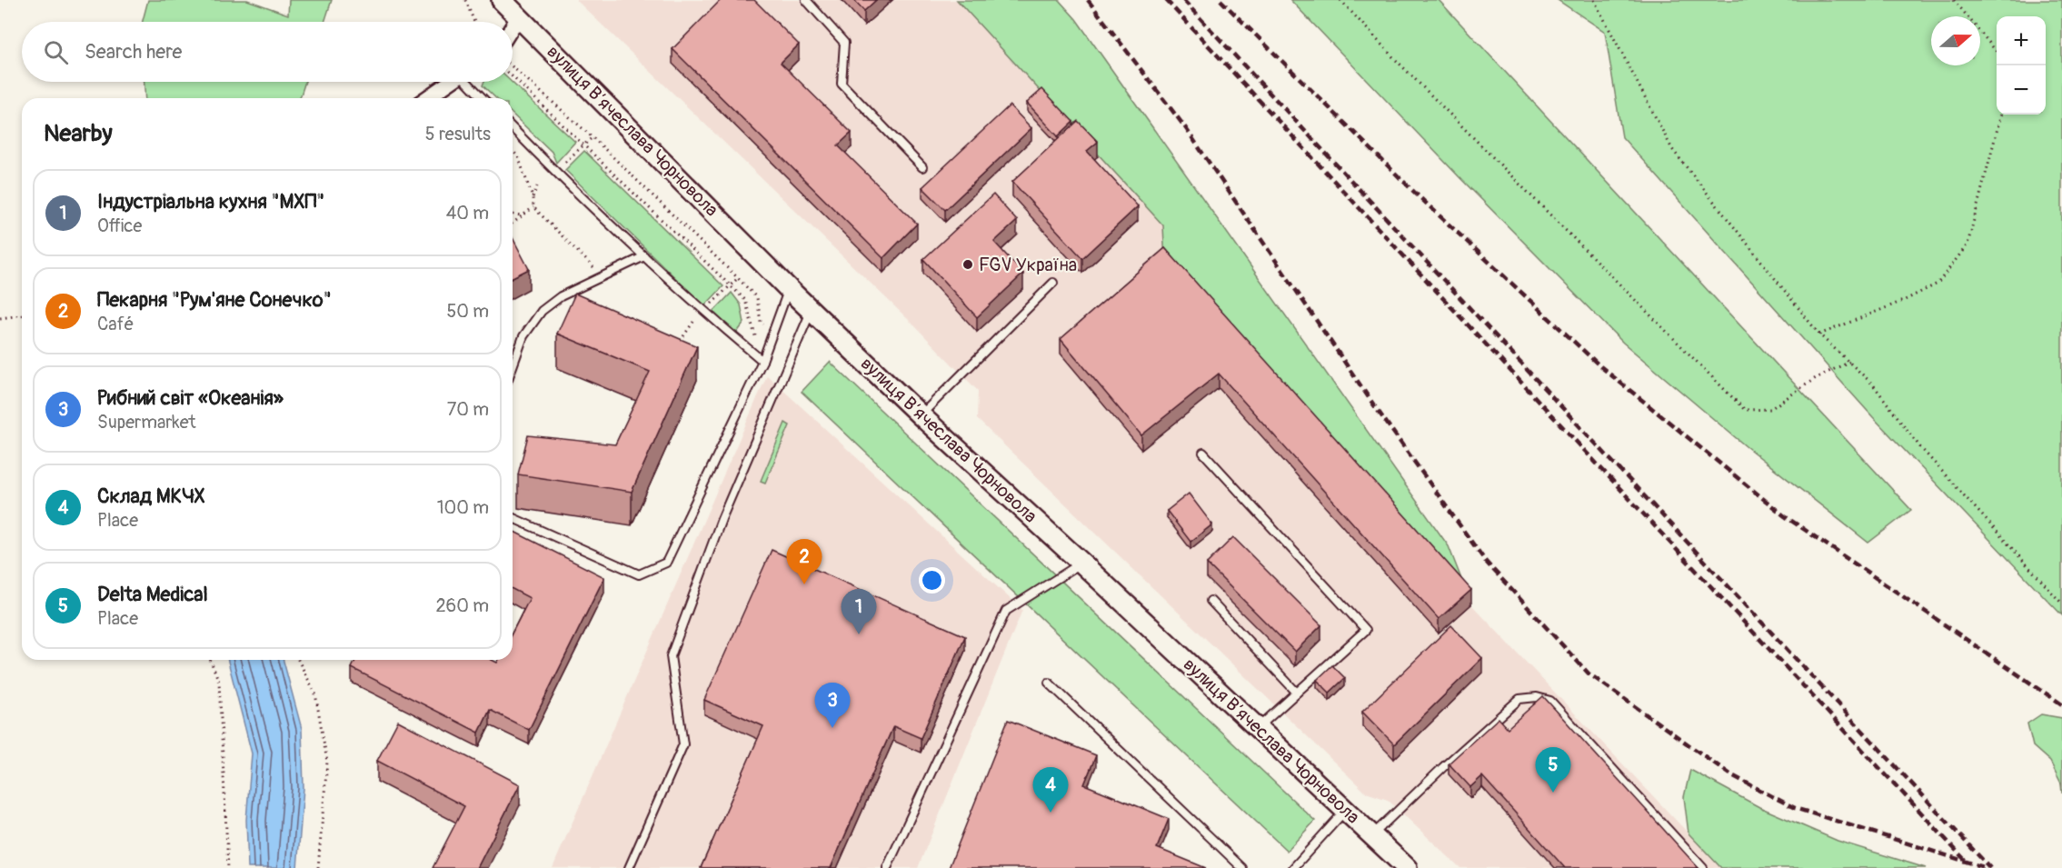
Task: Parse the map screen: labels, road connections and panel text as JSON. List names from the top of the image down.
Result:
{
  "streets": {
    "main road": ["вулиця Вʼячеслава Чорновола"]
  },
  "places": ["FGV Україна"],
  "north": "right",
  "page": {
    "map_buttons": ["+", "−"],
    "search": "Search here",
    "heading": ["Nearby", "5 results"],
    "list": [
      {
        "mark": "1",
        "name": "Індустріальна кухня \"МХП\"",
        "note": "Office",
        "value": "40 m"
      },
      {
        "mark": "2",
        "name": "Пекарня \"Рум'яне Сонечко\"",
        "note": "Café",
        "value": "50 m"
      },
      {
        "mark": "3",
        "name": "Рибний світ «Океанія»",
        "note": "Supermarket",
        "value": "70 m"
      },
      {
        "mark": "4",
        "name": "Склад МКЧХ",
        "note": "Place",
        "value": "100 m"
      },
      {
        "mark": "5",
        "name": "Delta Medical",
        "note": "Place",
        "value": "260 m"
      }
    ],
    "pins": [
      "2",
      "1",
      "3",
      "5",
      "4"
    ]
  }
}
